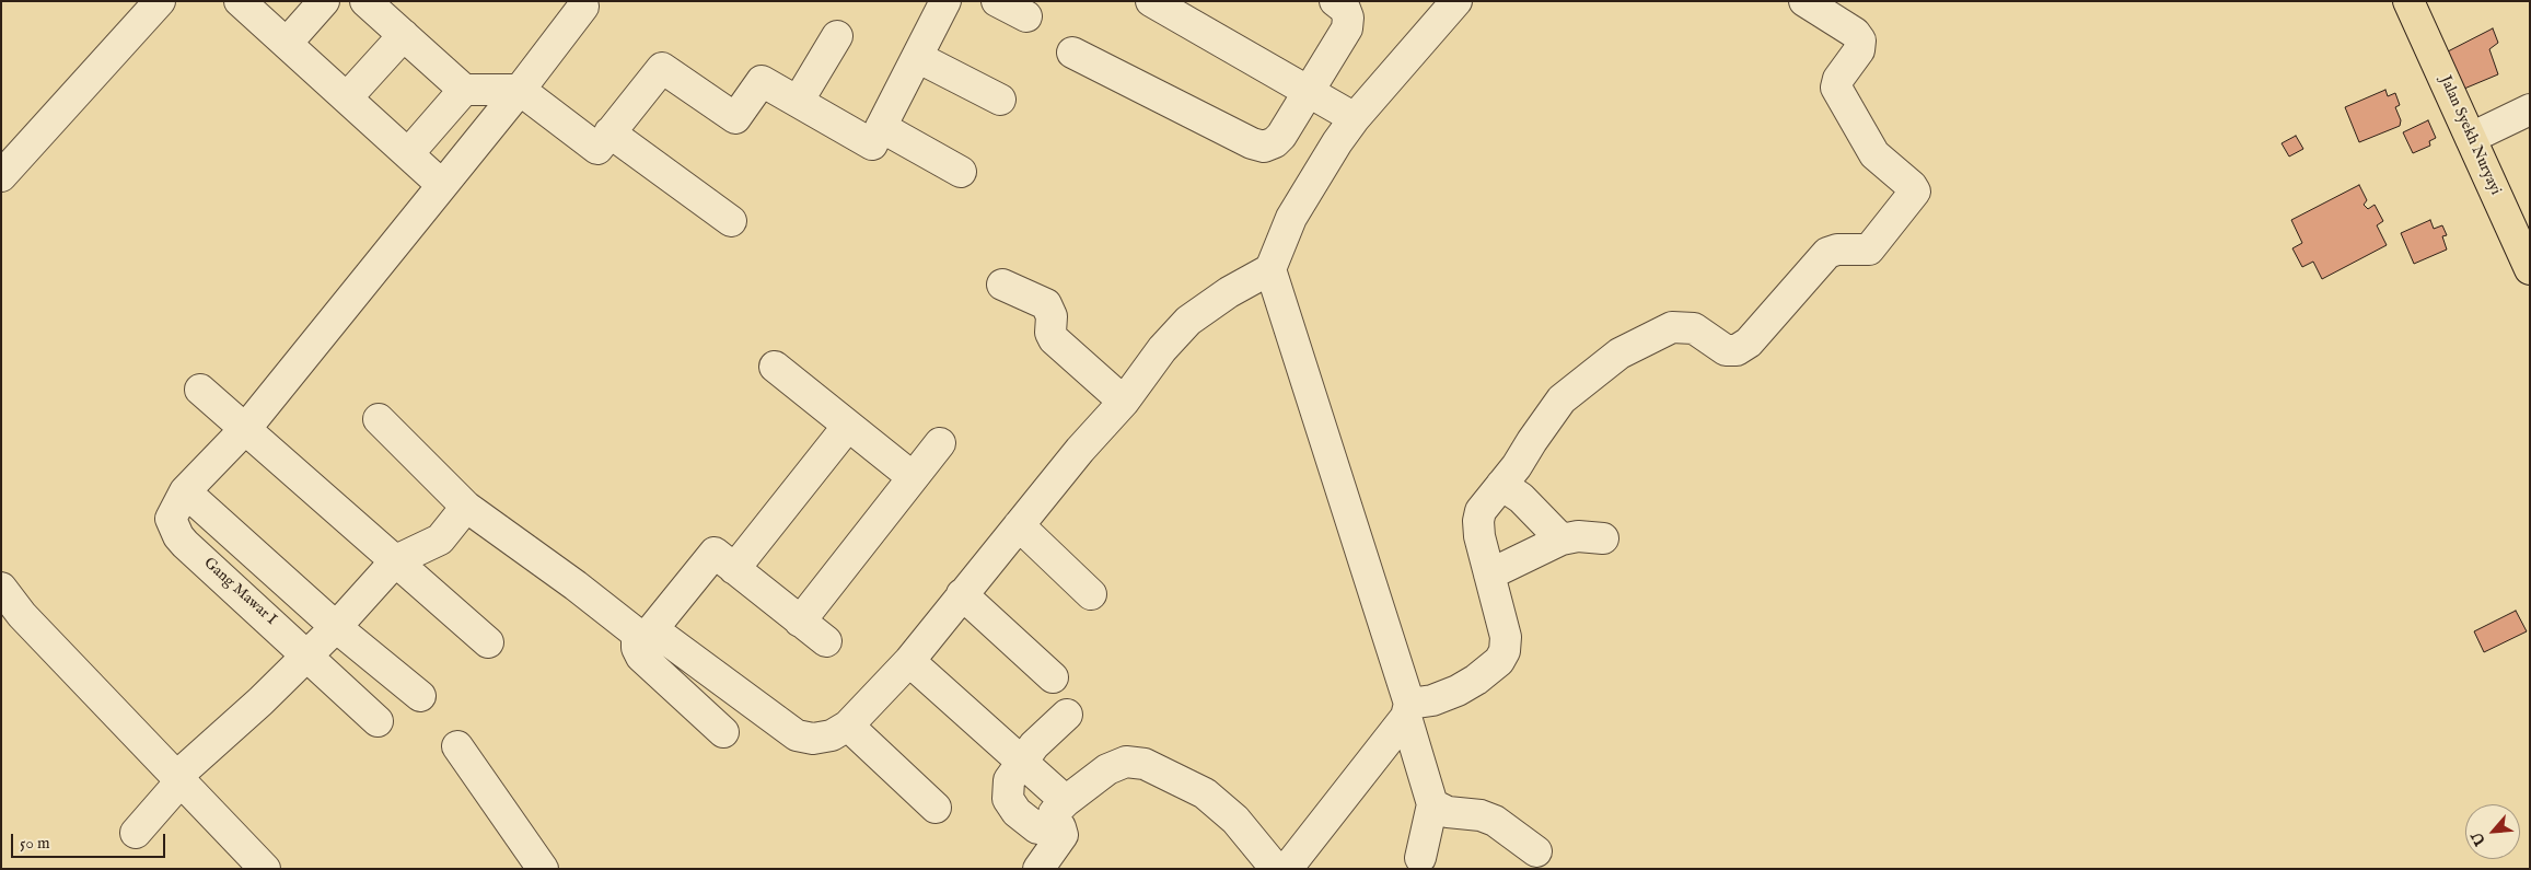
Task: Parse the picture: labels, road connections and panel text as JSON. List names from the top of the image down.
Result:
{
  "streets": {
    "main road": ["Jalan Syekh Nuryayi"],
    "street": ["Gang Mawar I"]
  },
  "scale_bar": "50 m",
  "north": "bottom left"
}
